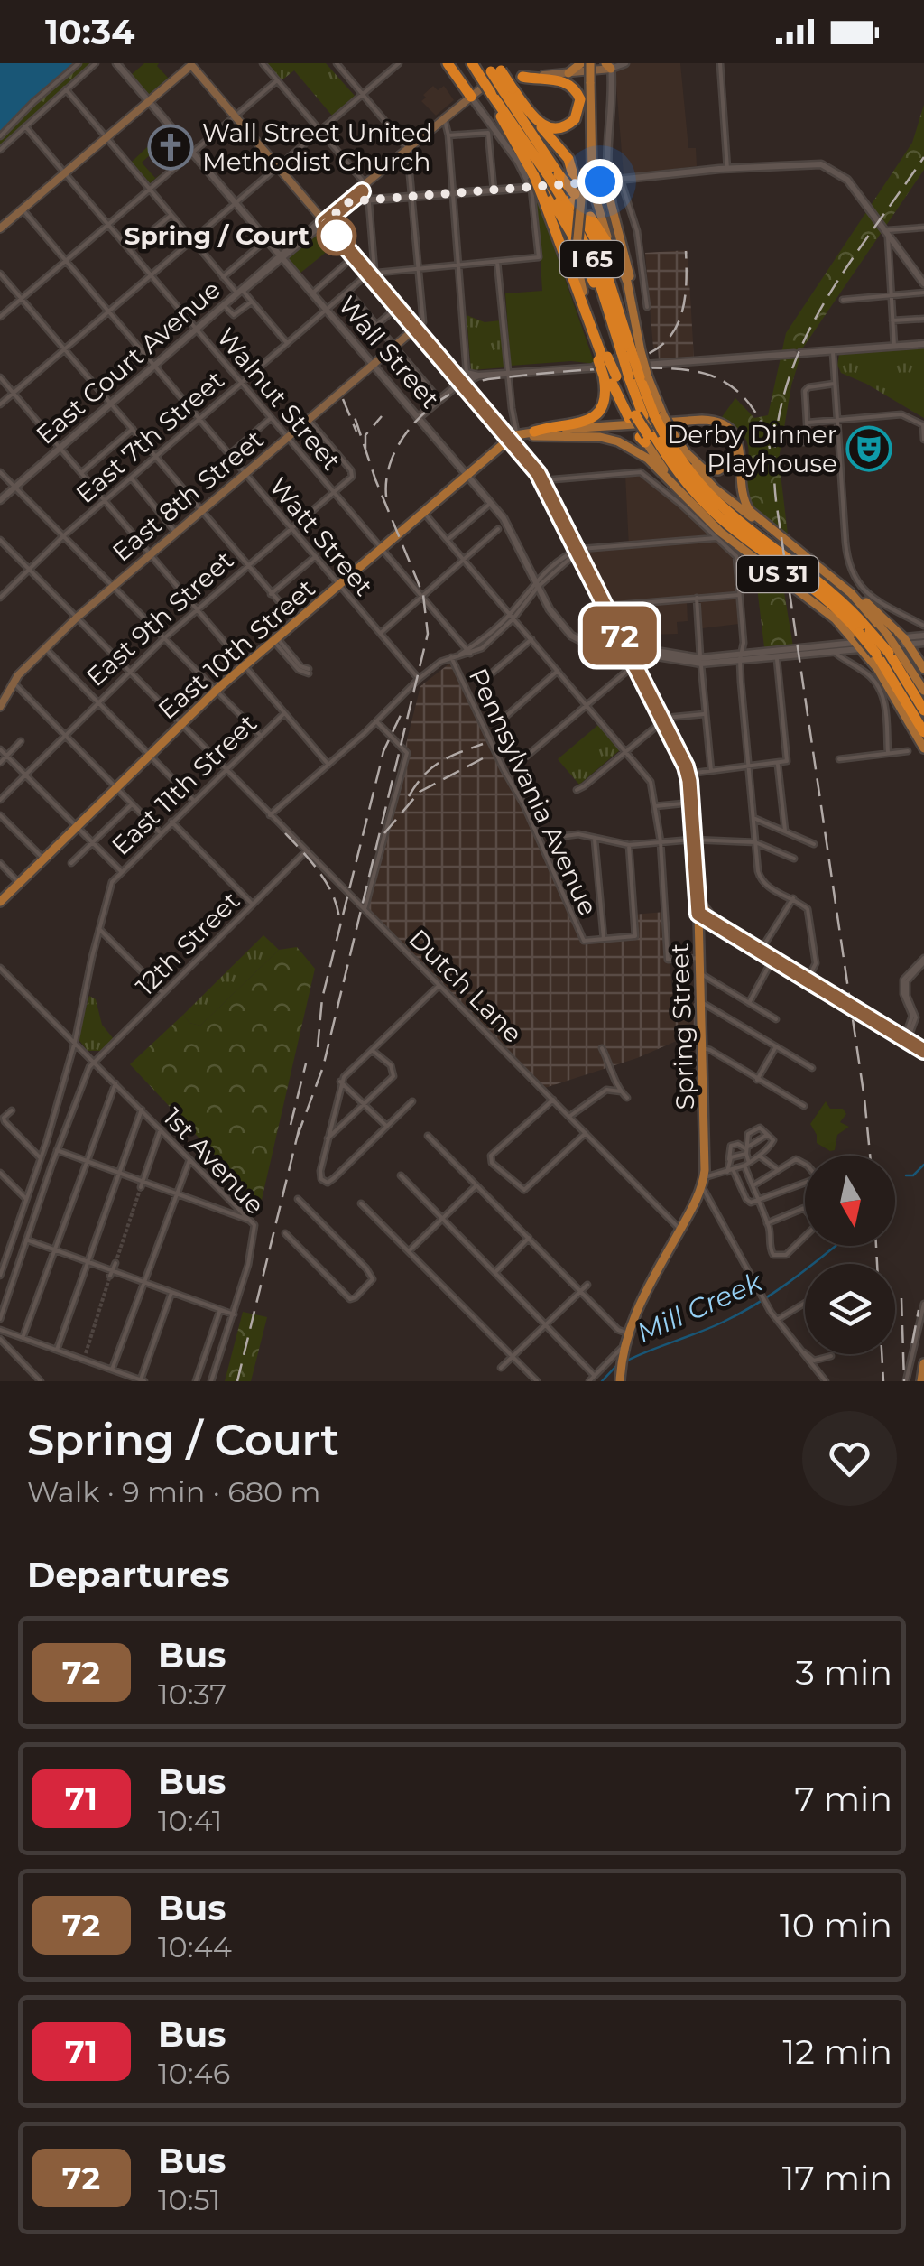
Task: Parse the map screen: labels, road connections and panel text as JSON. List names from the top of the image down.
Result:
{
  "streets": {
    "highway": ["I 65"],
    "main road": [
      "East 8th Street",
      "US 31",
      "East 10th Street",
      "Spring Street"
    ],
    "street": [
      "Wall Street",
      "East Court Avenue",
      "Walnut Street",
      "East 7th Street",
      "Watt Street",
      "East 9th Street",
      "East 11th Street",
      "Pennsylvania Avenue",
      "12th Street",
      "Dutch Lane",
      "1st Avenue"
    ]
  },
  "crossings": [
    ["I 65", "US 31"],
    ["Wall Street", "East Court Avenue"],
    ["Wall Street", "East 7th Street"],
    ["Wall Street", "East 8th Street"],
    ["Wall Street", "East 10th Street"],
    ["Wall Street", "Spring Street"],
    ["East Court Avenue", "Walnut Street"],
    ["East Court Avenue", "Watt Street"],
    ["East Court Avenue", "Spring Street"],
    ["Walnut Street", "East 7th Street"],
    ["Walnut Street", "East 8th Street"],
    ["Walnut Street", "East 9th Street"],
    ["Walnut Street", "East 10th Street"],
    ["East 7th Street", "Watt Street"],
    ["East 7th Street", "Dutch Lane"],
    ["East 7th Street", "Spring Street"],
    ["East 8th Street", "Watt Street"],
    ["East 8th Street", "East 9th Street"],
    ["East 8th Street", "Dutch Lane"],
    ["East 8th Street", "Spring Street"],
    ["Watt Street", "East 9th Street"],
    ["Watt Street", "East 10th Street"],
    ["East 9th Street", "Dutch Lane"],
    ["East 10th Street", "Dutch Lane"],
    ["East 10th Street", "Spring Street"],
    ["East 11th Street", "Dutch Lane"],
    ["East 11th Street", "1st Avenue"],
    ["12th Street", "Dutch Lane"],
    ["12th Street", "1st Avenue"]
  ],
  "water": ["Mill Creek"],
  "places": {
    "church": ["Wall Street United Methodist Church"],
    "other": ["Spring / Court"],
    "theatre": ["Derby Dinner Playhouse"]
  },
  "lines": ["bus line 72"],
  "north": "bottom",
  "page": {
    "status": "10:34",
    "on_map": "72",
    "heading": [
      ["Spring / Court", "Walk · 9 min · 680 m"],
      "Departures"
    ],
    "list": [
      {
        "mark": "72",
        "name": "Bus",
        "note": "10:37",
        "value": "3 min"
      },
      {
        "mark": "71",
        "name": "Bus",
        "note": "10:41",
        "value": "7 min"
      },
      {
        "mark": "72",
        "name": "Bus",
        "note": "10:44",
        "value": "10 min"
      },
      {
        "mark": "71",
        "name": "Bus",
        "note": "10:46",
        "value": "12 min"
      },
      {
        "mark": "72",
        "name": "Bus",
        "note": "10:51",
        "value": "17 min"
      }
    ]
  }
}
